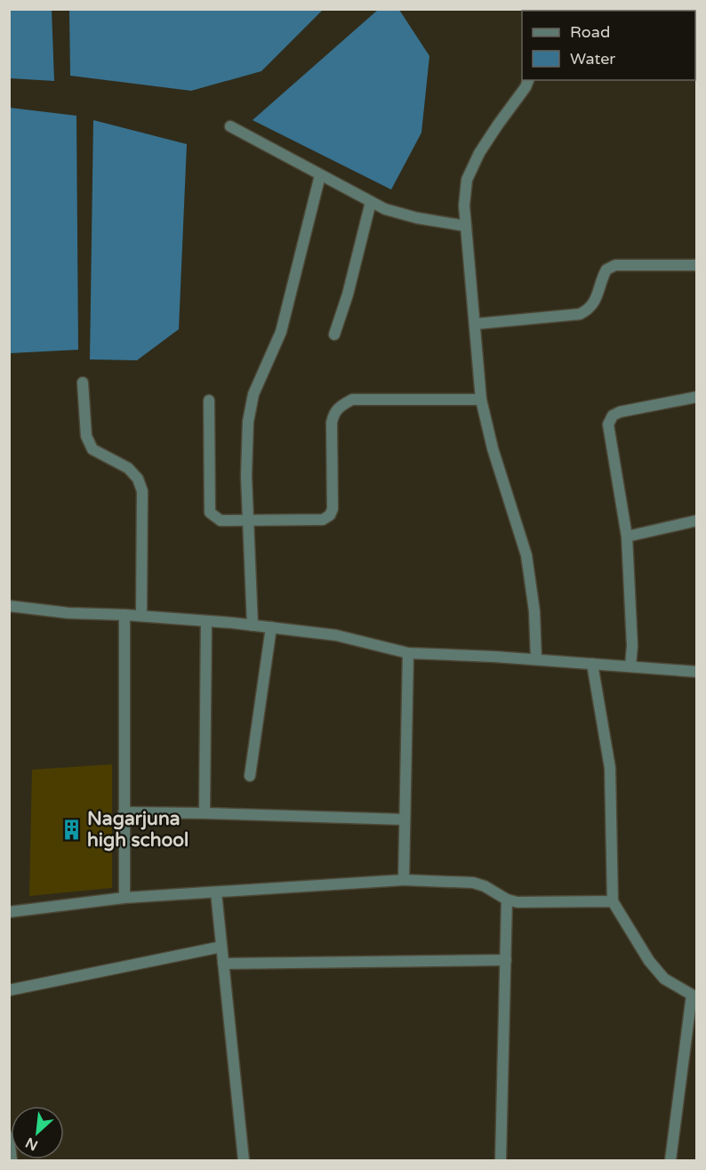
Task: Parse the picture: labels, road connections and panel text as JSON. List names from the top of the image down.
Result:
{
  "places": {
    "building": ["Nagarjuna high school"]
  },
  "legend": ["Road", "Water"],
  "north": "bottom left"
}
